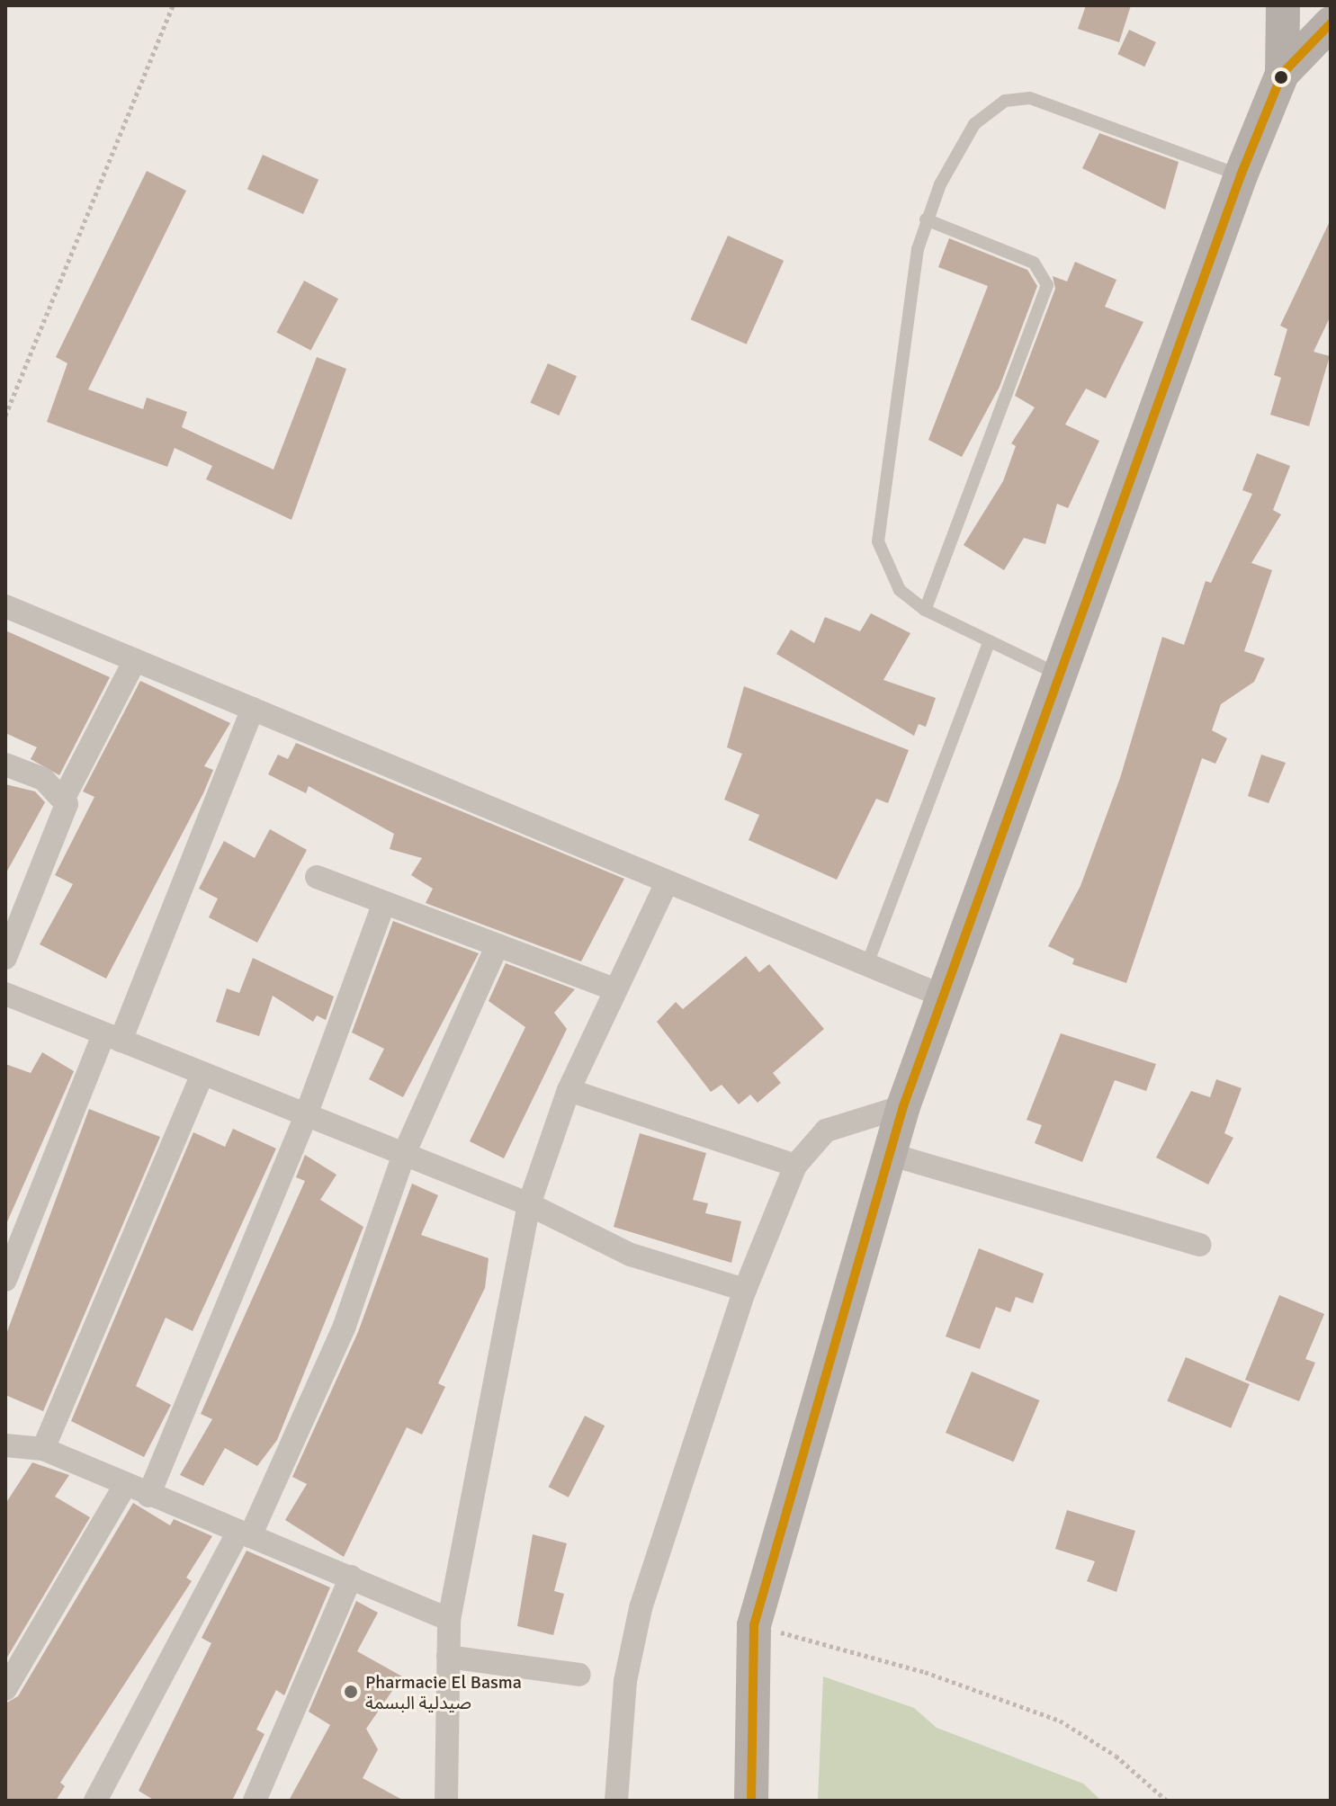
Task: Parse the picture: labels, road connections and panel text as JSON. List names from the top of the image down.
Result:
{
  "places": ["Pharmacie El Basma صيدلية البسمة"]
}
